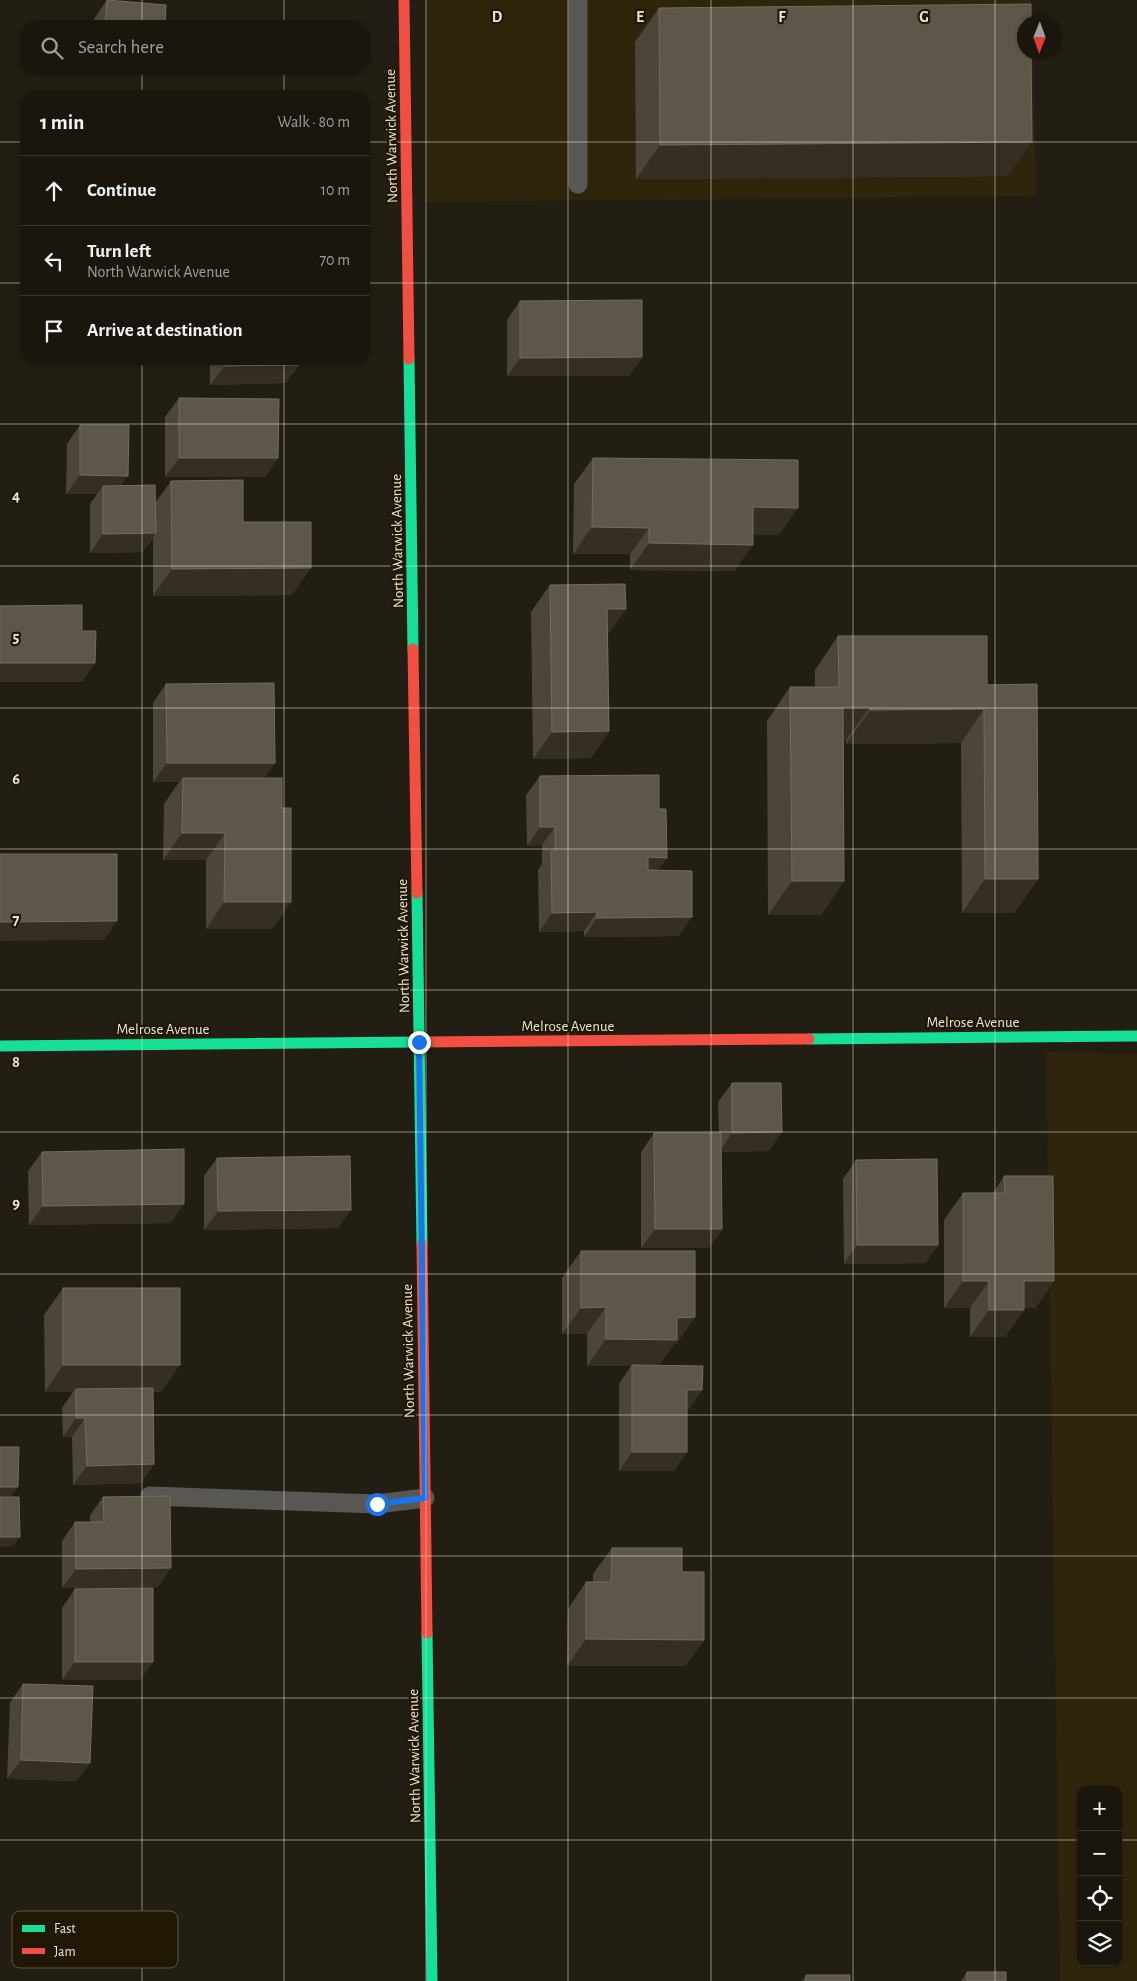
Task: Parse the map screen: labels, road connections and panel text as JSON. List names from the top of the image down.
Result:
{
  "streets": {
    "street": ["North Warwick Avenue", "Melrose Avenue"]
  },
  "crossings": [
    ["North Warwick Avenue", "Melrose Avenue"]
  ],
  "legend": ["Fast", "Jam"],
  "north": "bottom",
  "page": {
    "search": "Search here",
    "heading": ["1 min", "Walk · 80 m"],
    "list": [
      ["Continue", "10 m"],
      ["Turn left", "North Warwick Avenue", "70 m"],
      "Arrive at destination"
    ],
    "map_buttons": ["+", "−"]
  },
  "grid": {
    "columns": [
      "D",
      "E",
      "F",
      "G"
    ],
    "rows": [
      "4",
      "5",
      "6",
      "7",
      "8",
      "9"
    ]
  }
}
